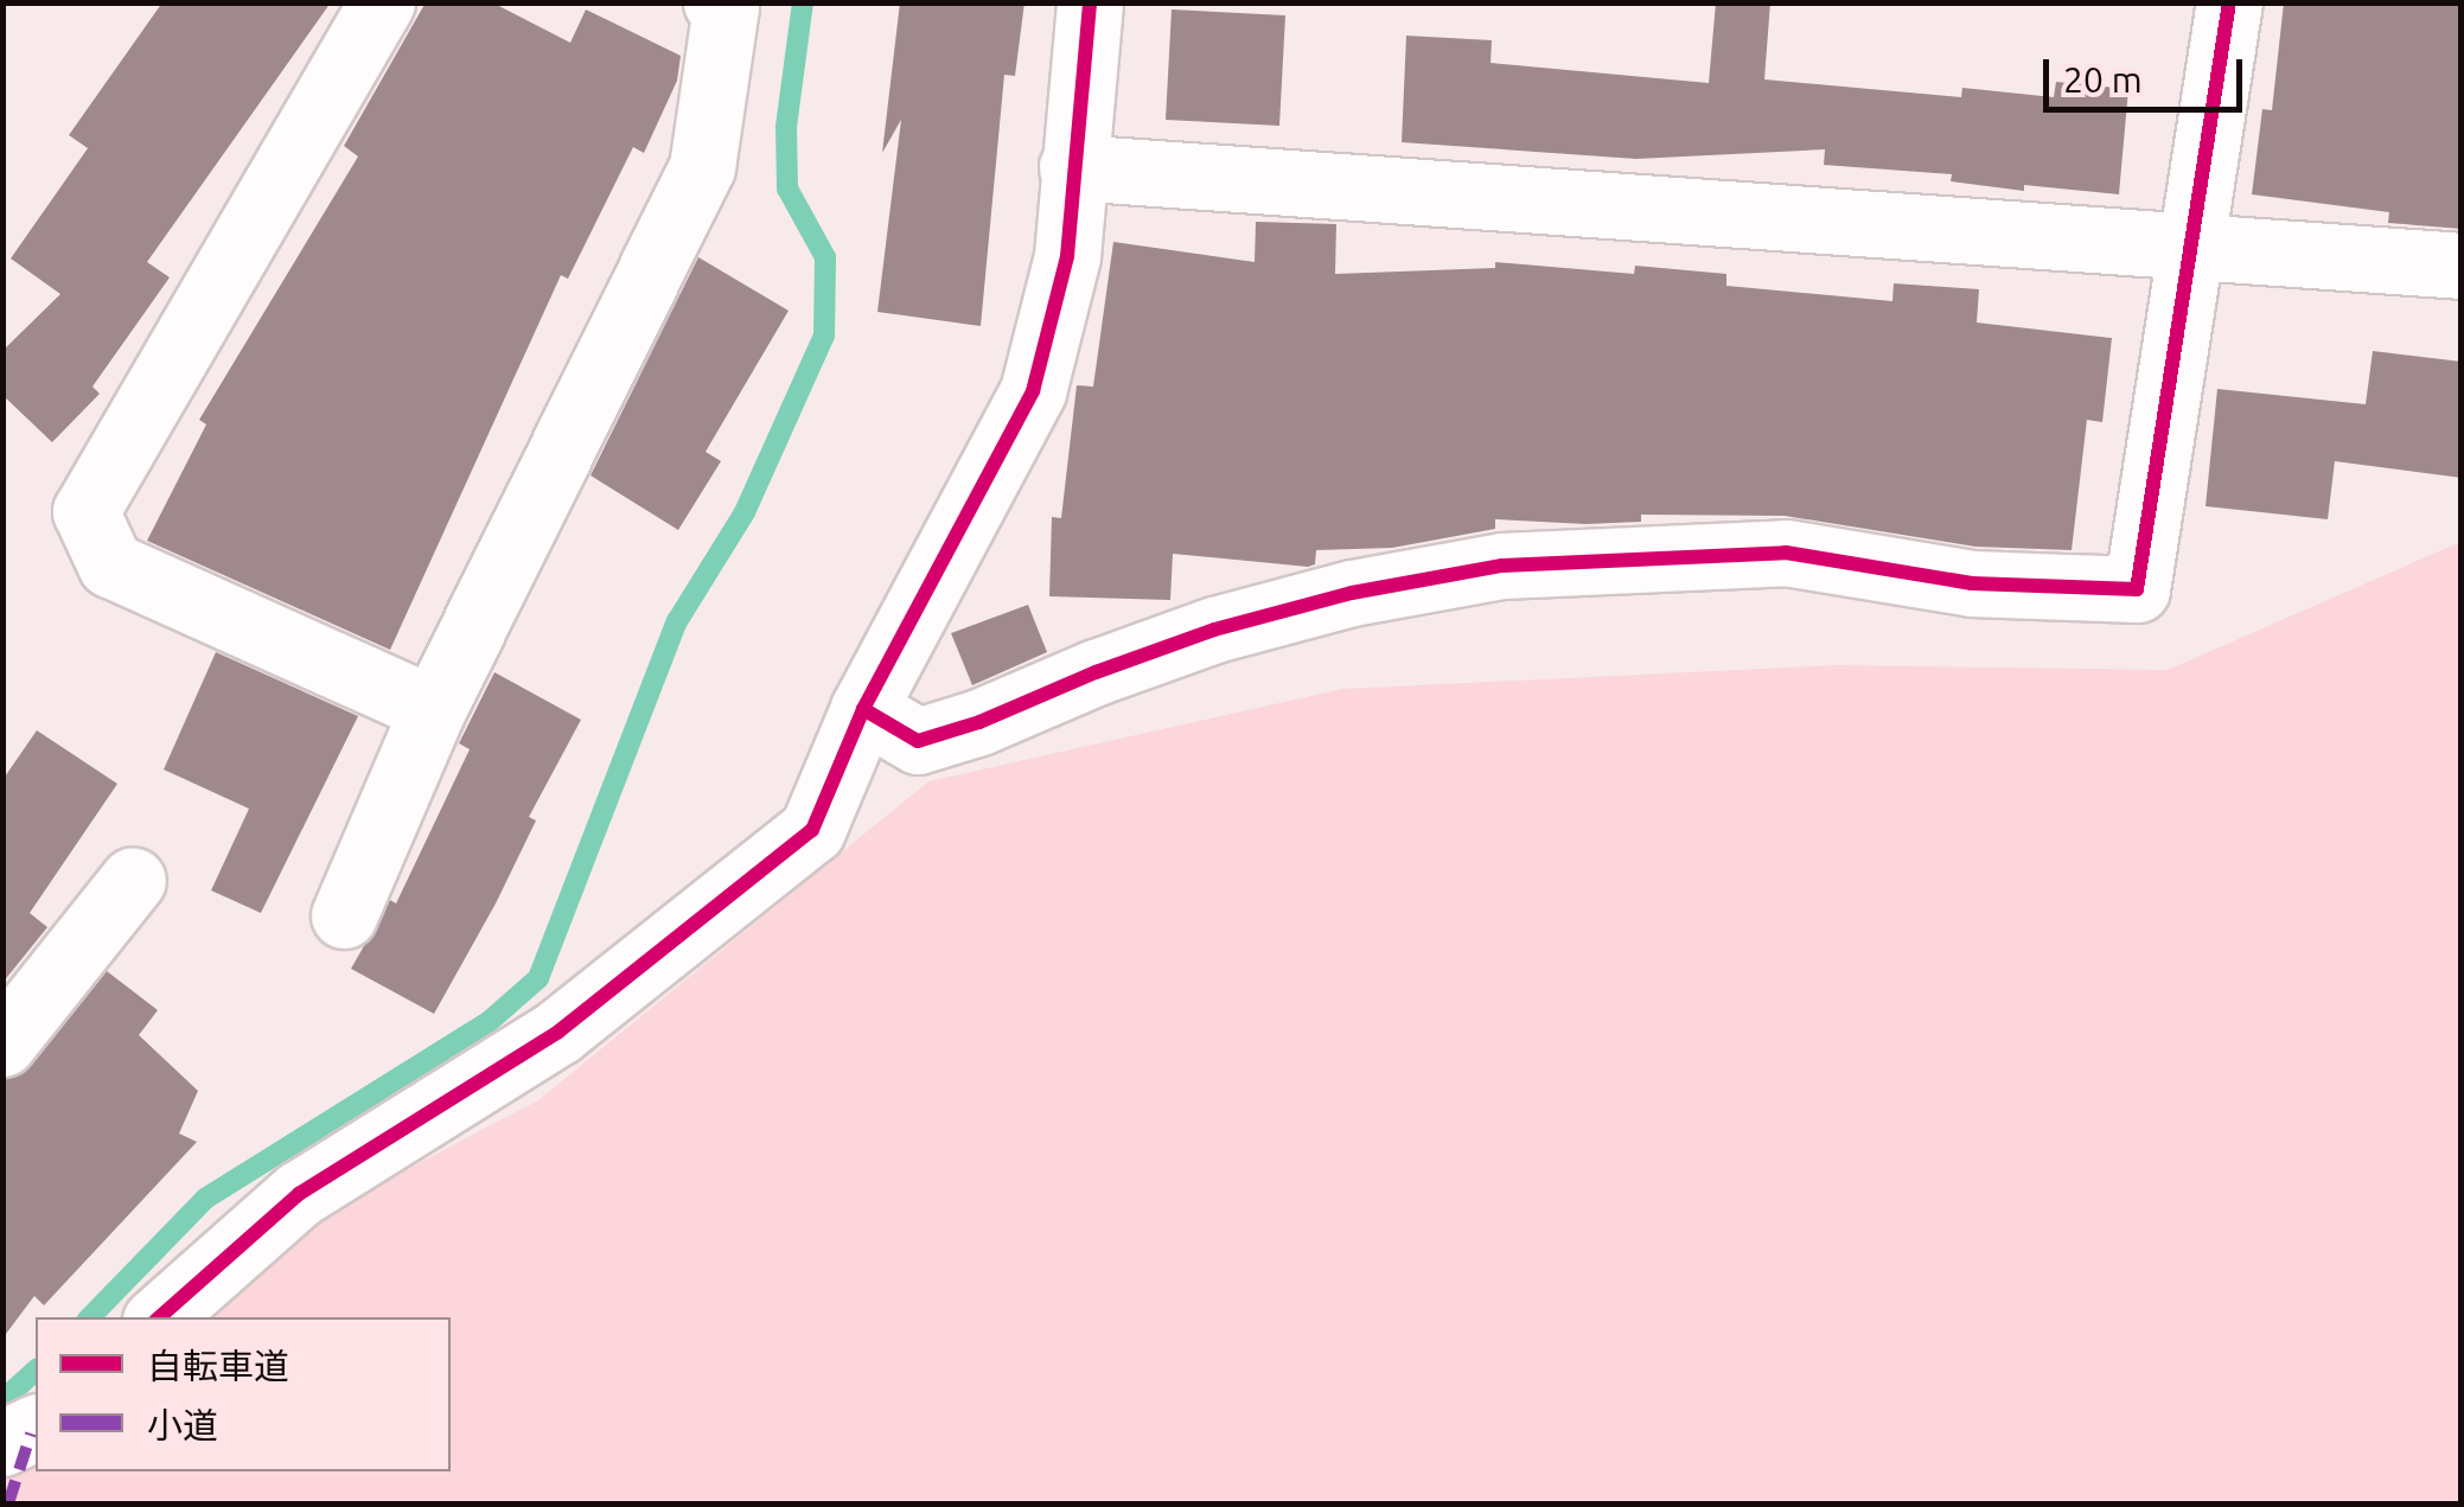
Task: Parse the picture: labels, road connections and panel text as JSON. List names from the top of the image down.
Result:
{
  "legend": ["自転車道", "小道"],
  "scale_bar": "20 m"
}
